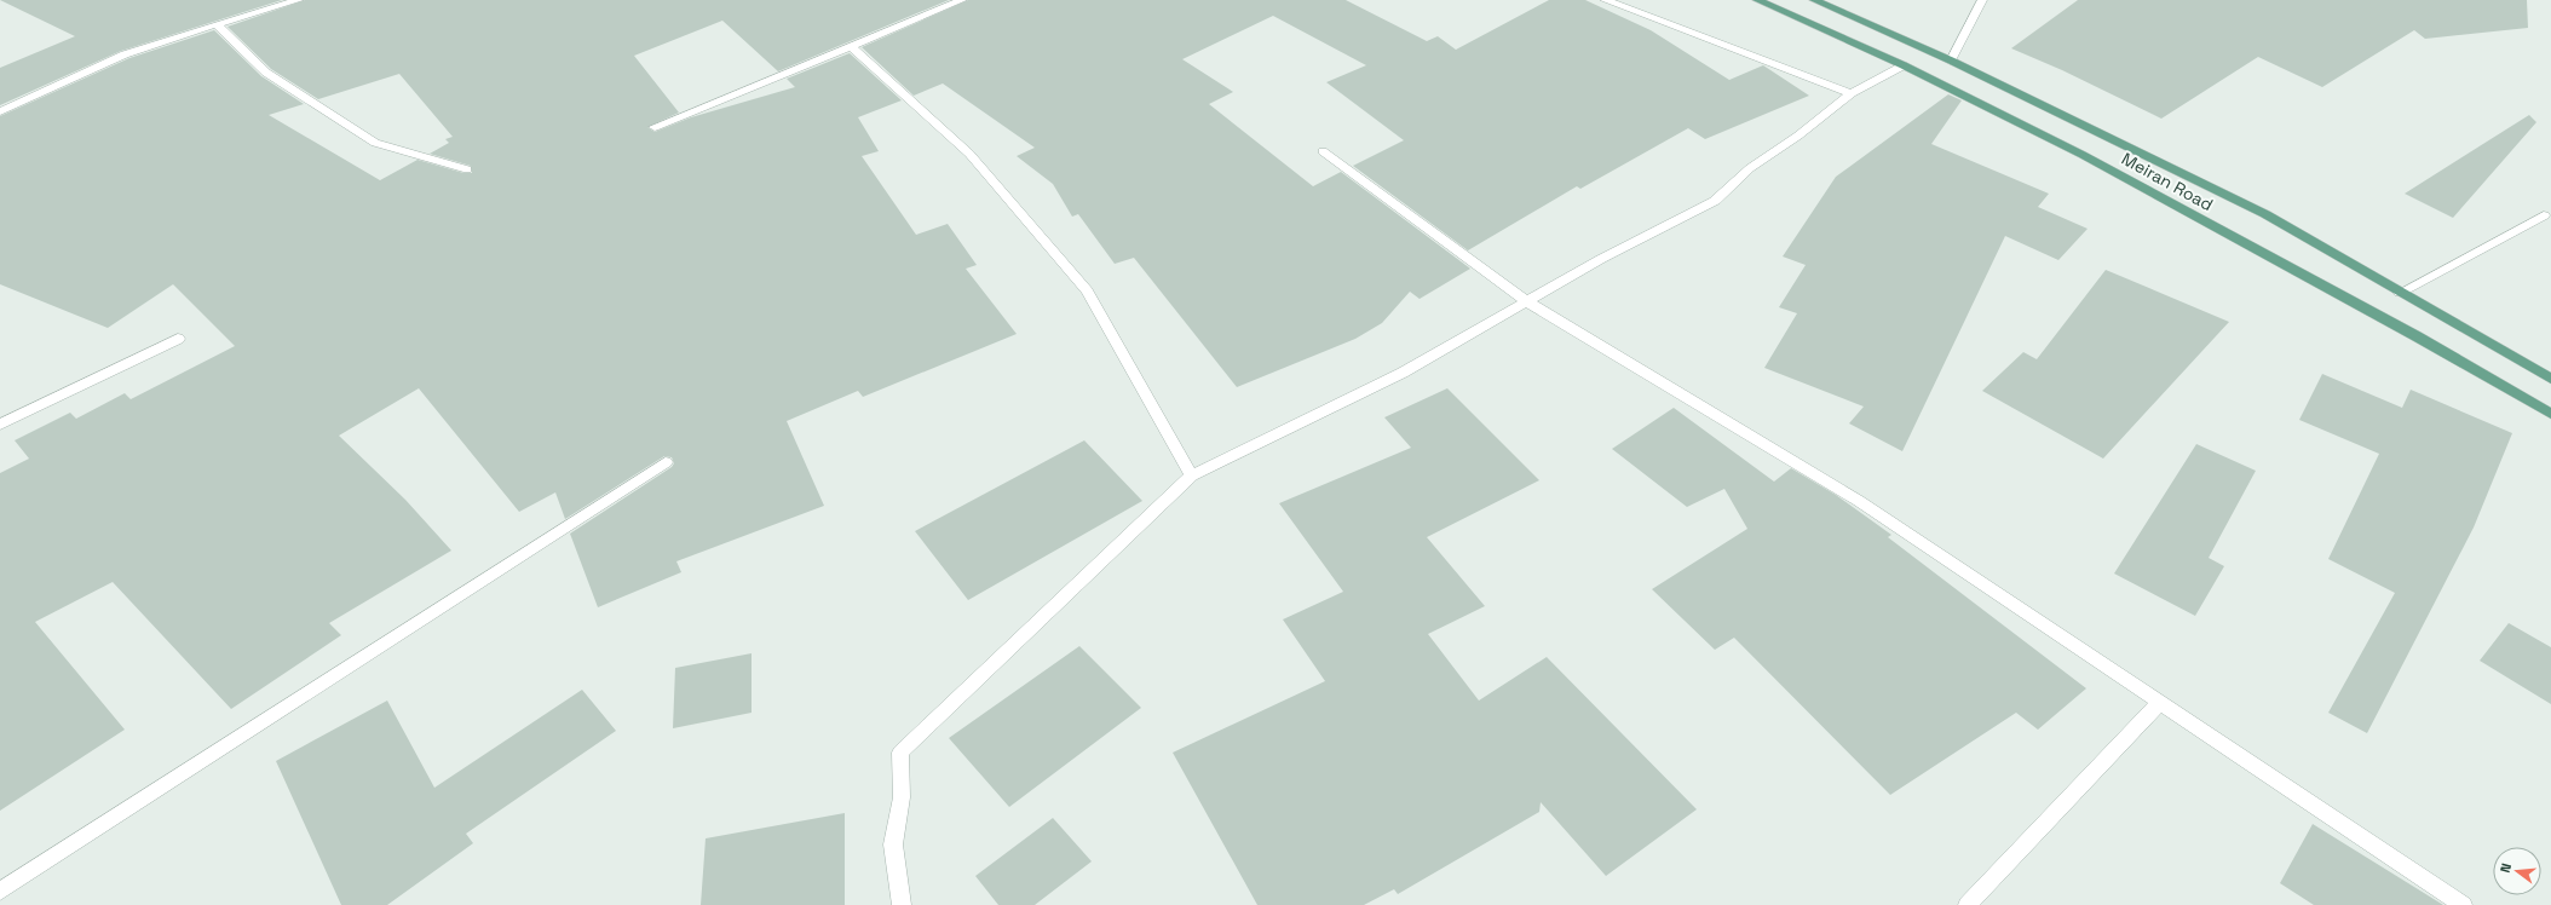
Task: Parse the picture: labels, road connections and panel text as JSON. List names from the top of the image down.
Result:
{
  "streets": {
    "main road": ["Meiran Road"]
  },
  "north": "left"
}
